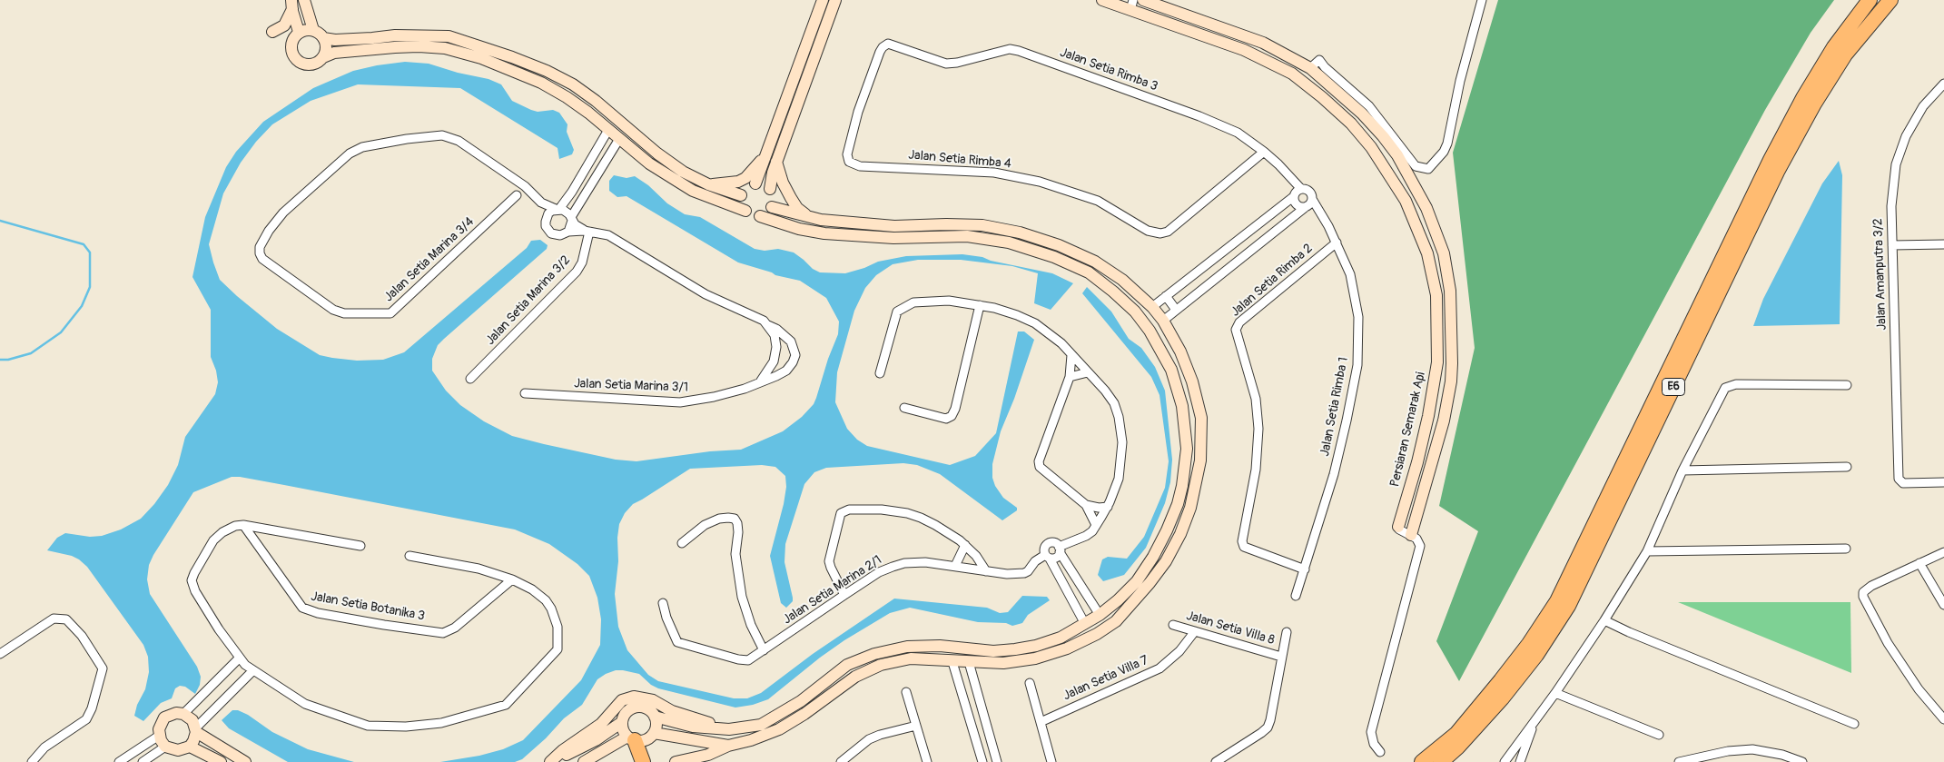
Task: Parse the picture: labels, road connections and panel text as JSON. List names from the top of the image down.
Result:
{
  "streets": {
    "highway": ["E6"],
    "street": [
      "Jalan Setia Rimba 3",
      "Jalan Setia Rimba 4",
      "Jalan Setia Marina 3/4",
      "Jalan Amanputra 3/2",
      "Jalan Setia Rimba 2",
      "Jalan Setia Marina 3/2",
      "Jalan Setia Marina 3/1",
      "Jalan Setia Rimba 1",
      "Persiaran Semarak Api",
      "Jalan Setia Marina 2/1",
      "Jalan Setia Botanika 3",
      "Jalan Setia Villa 8",
      "Jalan Setia Villa 7"
    ]
  },
  "crossings": [
    ["Jalan Setia Rimba 3", "Jalan Setia Rimba 4"],
    ["Jalan Setia Rimba 3", "Jalan Setia Rimba 1"],
    ["Jalan Setia Rimba 2", "Jalan Setia Rimba 1"],
    ["Jalan Setia Villa 8", "Jalan Setia Villa 7"]
  ]
}
